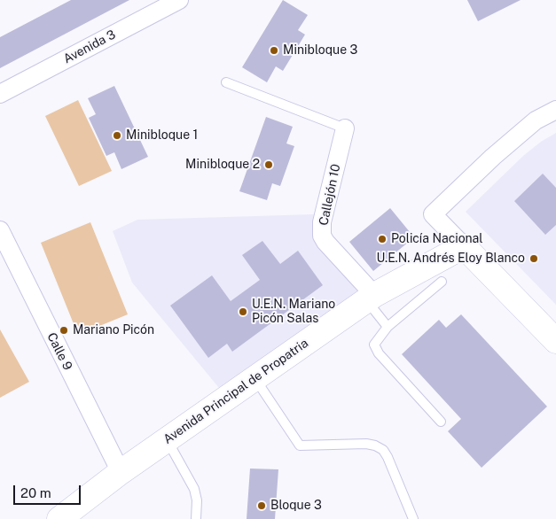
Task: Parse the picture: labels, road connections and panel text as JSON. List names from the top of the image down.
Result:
{
  "streets": {
    "main road": ["Avenida Principal de Propatria"],
    "street": ["Avenida 3", "Callejón 10", "Calle 9"]
  },
  "crossings": [
    ["Callejón 10", "Avenida Principal de Propatria"],
    ["Calle 9", "Avenida Principal de Propatria"]
  ],
  "places": [
    "Minibloque 3",
    "Minibloque 1",
    "Minibloque 2",
    "Policía Nacional",
    "U.E.N. Andrés Eloy Blanco",
    "U.E.N. Mariano Picón Salas",
    "Mariano Picón",
    "Bloque 3"
  ],
  "scale_bar": "20 m"
}
